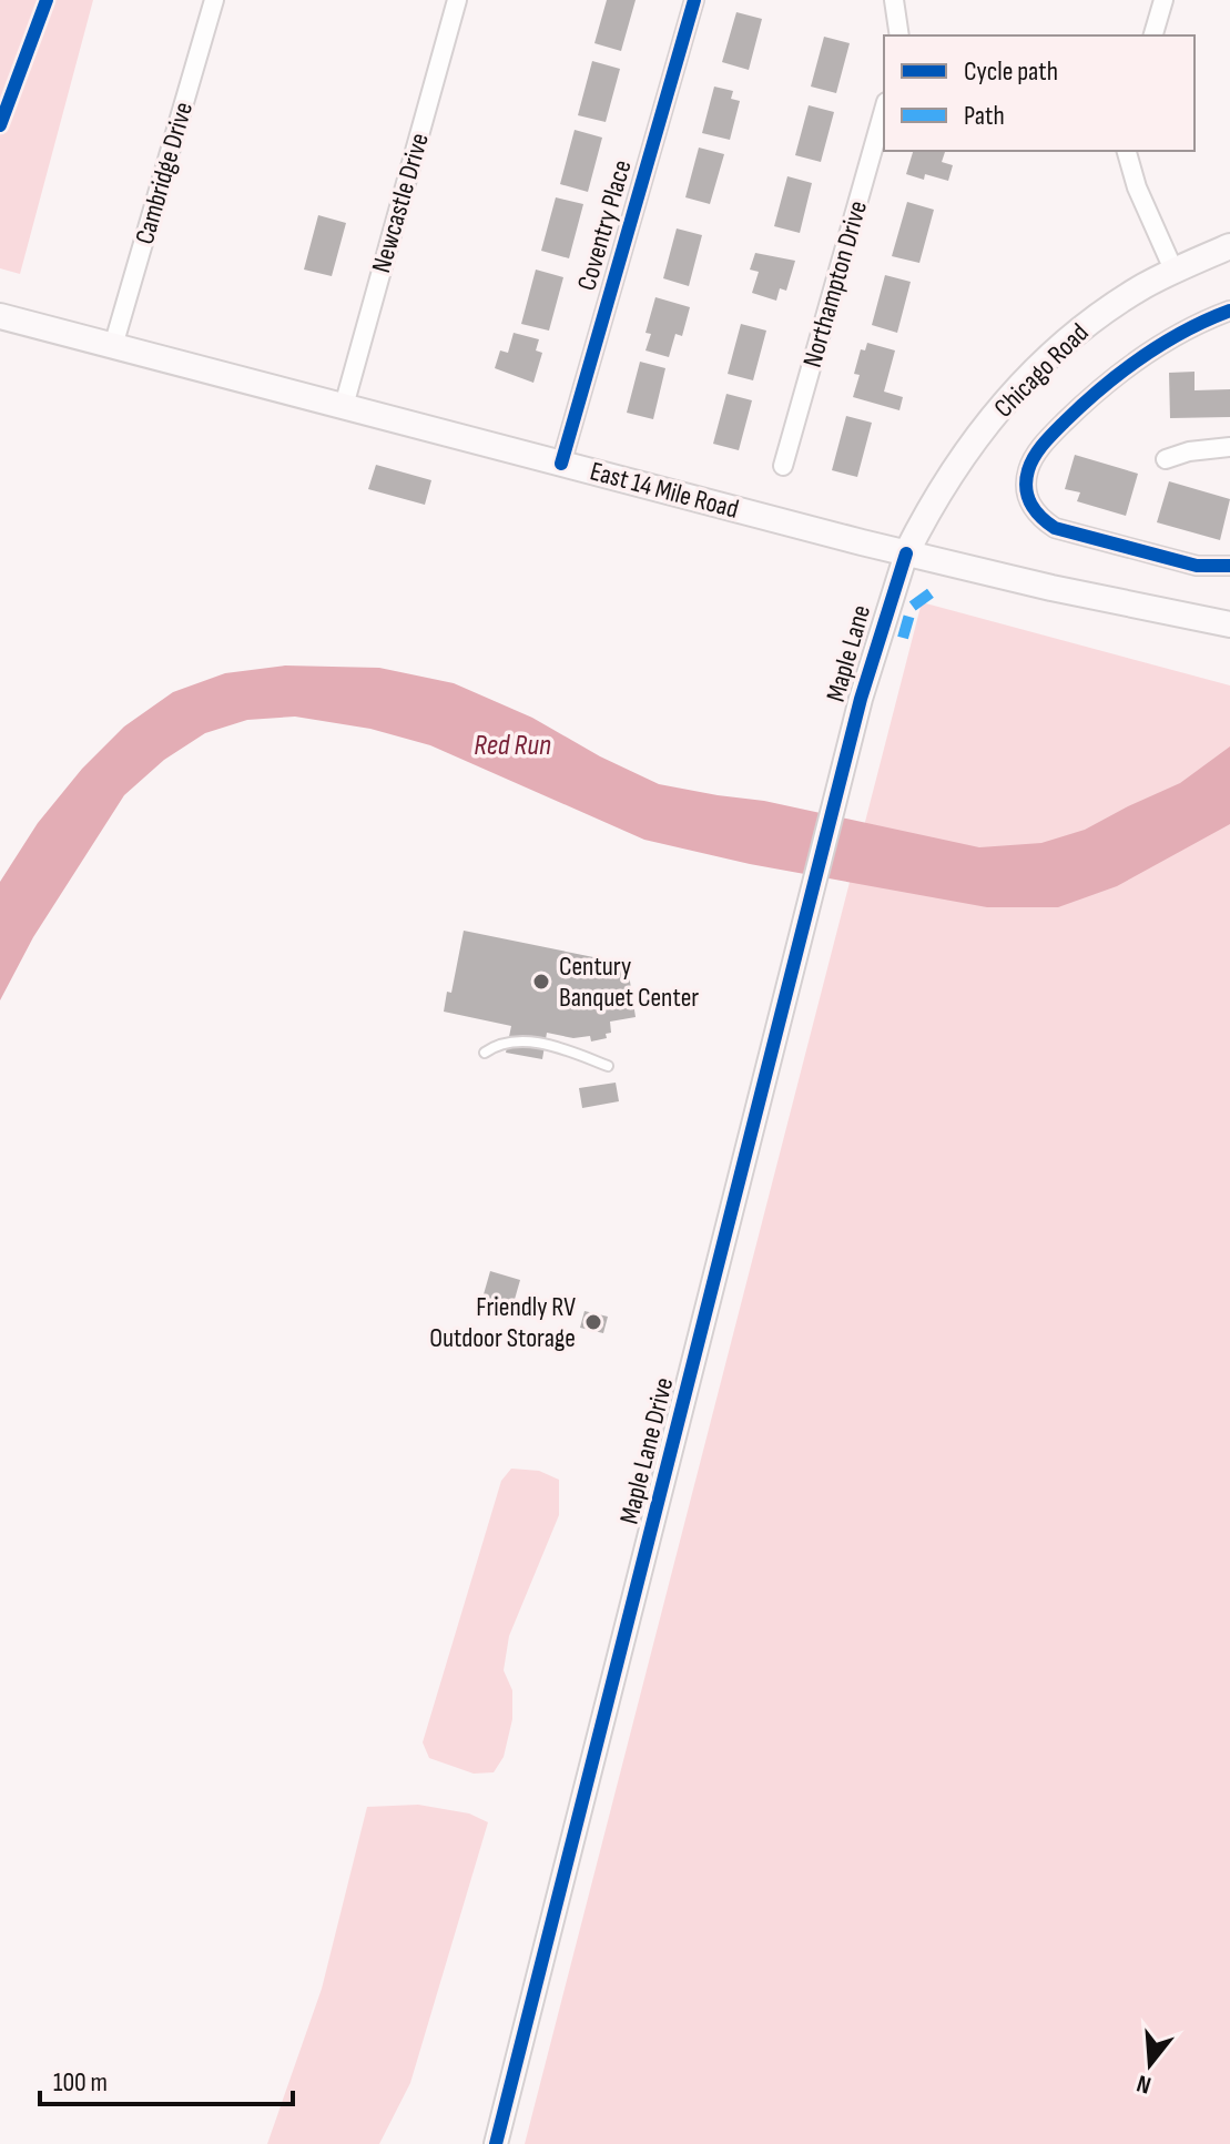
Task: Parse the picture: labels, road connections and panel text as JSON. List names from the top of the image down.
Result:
{
  "streets": {
    "main road": ["Chicago Road", "East 14 Mile Road"],
    "street": [
      "Cambridge Drive",
      "Newcastle Drive",
      "Coventry Place",
      "Northampton Drive",
      "Maple Lane",
      "Maple Lane Drive"
    ]
  },
  "crossings": [
    ["Cambridge Drive", "East 14 Mile Road"],
    ["Newcastle Drive", "East 14 Mile Road"],
    ["Coventry Place", "East 14 Mile Road"],
    ["Chicago Road", "East 14 Mile Road"],
    ["Chicago Road", "Maple Lane"],
    ["East 14 Mile Road", "Maple Lane"],
    ["Maple Lane", "Maple Lane Drive"]
  ],
  "water": ["Red Run"],
  "places": ["Century Banquet Center", "Friendly RV Outdoor Storage"],
  "legend": ["Cycle path", "Path"],
  "scale_bar": "100 m",
  "north": "bottom"
}
